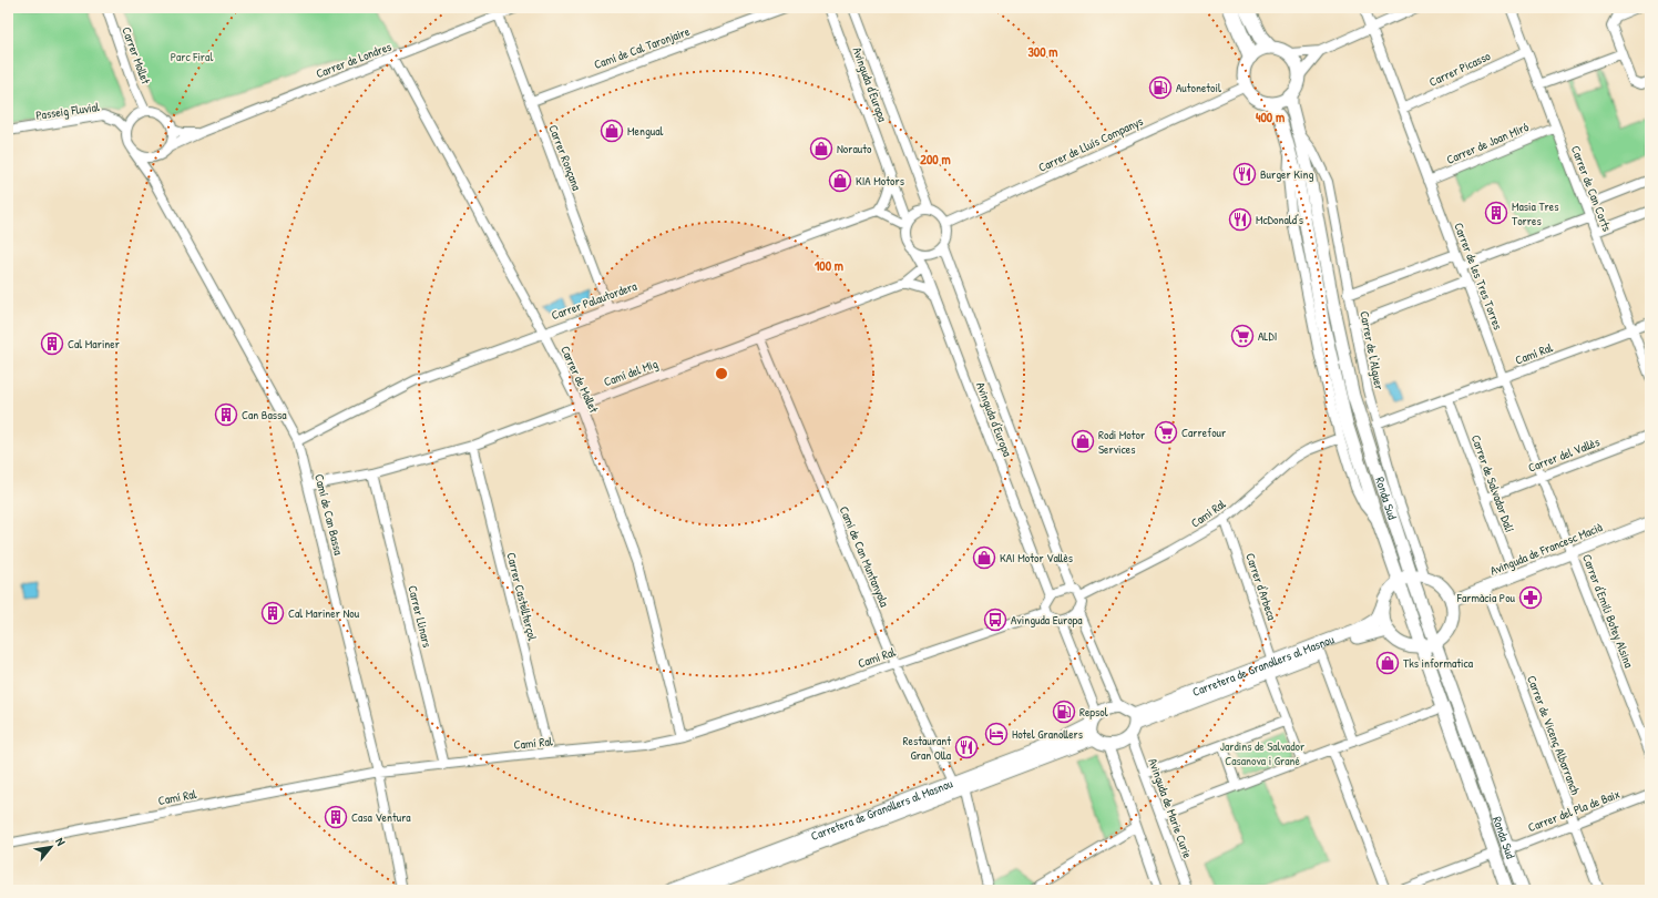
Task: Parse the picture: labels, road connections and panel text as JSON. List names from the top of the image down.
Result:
{
  "streets": {
    "main road": ["Ronda Sud", "Carretera de Granollers al Masnou"],
    "street": [
      "Camí de Cal Taronjaire",
      "Carrer Mollet",
      "Carrer de Londres",
      "Carrer Picasso",
      "Avinguda d'Europa",
      "Passeig Fluvial",
      "Carrer de Joan Miró",
      "Carrer de Lluís Companys",
      "Carrer Ronçana",
      "Carrer de Can Corts",
      "Carrer de les Tres Torres",
      "Carrer Palautordera",
      "Carrer de l'Alguer",
      "Camí Ral",
      "Camí del Mig",
      "Carrer de Mollet",
      "Carrer del Vallès",
      "Carrer de Salvador Dalí",
      "Camí de Can Bassa",
      "Avinguda de Francesc Macià",
      "Camí de Can Muntanyola",
      "Carrer d'Arbeca",
      "Carrer Castellterçol",
      "Carrer d'Emili Botey Alsina",
      "Carrer Llinars",
      "Carrer de Vicenç Albarranch",
      "Avinguda de Marie Curie",
      "Carrer del Pla de Baix"
    ]
  },
  "crossings": [
    ["Camí de Cal Taronjaire", "Carrer Ronçana"],
    ["Carrer Mollet", "Carrer de Londres"],
    ["Carrer Mollet", "Passeig Fluvial"],
    ["Carrer Mollet", "Camí de Can Bassa"],
    ["Carrer de Londres", "Passeig Fluvial"],
    ["Carrer de Londres", "Carrer Ronçana"],
    ["Carrer de Londres", "Carrer de Mollet"],
    ["Carrer de Londres", "Camí de Can Bassa"],
    ["Carrer Picasso", "Carrer de Can Corts"],
    ["Carrer Picasso", "Carrer de les Tres Torres"],
    ["Avinguda d'Europa", "Carrer de Lluís Companys"],
    ["Avinguda d'Europa", "Camí Ral"],
    ["Avinguda d'Europa", "Camí del Mig"],
    ["Passeig Fluvial", "Camí de Can Bassa"],
    ["Carrer de Joan Miró", "Carrer de Can Corts"],
    ["Carrer de Joan Miró", "Carrer de les Tres Torres"],
    ["Carrer de Lluís Companys", "Ronda Sud"],
    ["Carrer Ronçana", "Carrer Palautordera"],
    ["Carrer de Can Corts", "Camí Ral"],
    ["Carrer de les Tres Torres", "Camí Ral"],
    ["Carrer de les Tres Torres", "Carrer del Vallès"],
    ["Carrer de les Tres Torres", "Avinguda de Francesc Macià"],
    ["Carrer de les Tres Torres", "Carrer d'Emili Botey Alsina"],
    ["Carrer Palautordera", "Carrer de Mollet"],
    ["Carrer Palautordera", "Camí de Can Bassa"],
    ["Carrer de l'Alguer", "Camí Ral"],
    ["Carrer de l'Alguer", "Ronda Sud"],
    ["Camí Ral", "Carrer de Mollet"],
    ["Camí Ral", "Carrer de Salvador Dalí"],
    ["Camí Ral", "Camí de Can Bassa"],
    ["Camí Ral", "Camí de Can Muntanyola"],
    ["Camí Ral", "Carrer d'Arbeca"],
    ["Camí Ral", "Carrer Castellterçol"],
    ["Camí Ral", "Carrer Llinars"],
    ["Camí del Mig", "Carrer de Mollet"],
    ["Camí del Mig", "Camí de Can Bassa"],
    ["Camí del Mig", "Camí de Can Muntanyola"],
    ["Camí del Mig", "Carrer Castellterçol"],
    ["Camí del Mig", "Carrer Llinars"],
    ["Carrer del Vallès", "Carrer de Salvador Dalí"],
    ["Carrer de Salvador Dalí", "Avinguda de Francesc Macià"],
    ["Ronda Sud", "Carretera de Granollers al Masnou"],
    ["Ronda Sud", "Carrer del Pla de Baix"],
    ["Avinguda de Francesc Macià", "Carrer d'Emili Botey Alsina"],
    ["Avinguda de Francesc Macià", "Carrer de Vicenç Albarranch"],
    ["Camí de Can Muntanyola", "Carretera de Granollers al Masnou"],
    ["Carrer d'Arbeca", "Carretera de Granollers al Masnou"],
    ["Carretera de Granollers al Masnou", "Avinguda de Marie Curie"],
    ["Carrer de Vicenç Albarranch", "Carrer del Pla de Baix"]
  ],
  "parks": ["Parc Firal", "Jardins de Salvador Casanova i Grané"],
  "places": {
    "fuel station": ["Autonetoil", "Repsol"],
    "shop": [
      "Mengual",
      "Norauto",
      "KIA Motors",
      "Rodi Motor Services",
      "KAI Motor Vallès",
      "Tks informatica"
    ],
    "restaurant": ["Burger King", "McDonald's", "Restaurant Gran Olla"],
    "building": [
      "Masia Tres Torres",
      "Cal Mariner",
      "Can Bassa",
      "Cal Mariner Nou",
      "Casa Ventura"
    ],
    "supermarket": ["ALDI", "Carrefour"],
    "pharmacy": ["Farmàcia Pou"],
    "bus stop": ["Avinguda Europa"],
    "hotel": ["Hotel Granollers"]
  },
  "north": "top right",
  "rings": [
    "300 m",
    "400 m",
    "200 m",
    "100 m"
  ]
}
